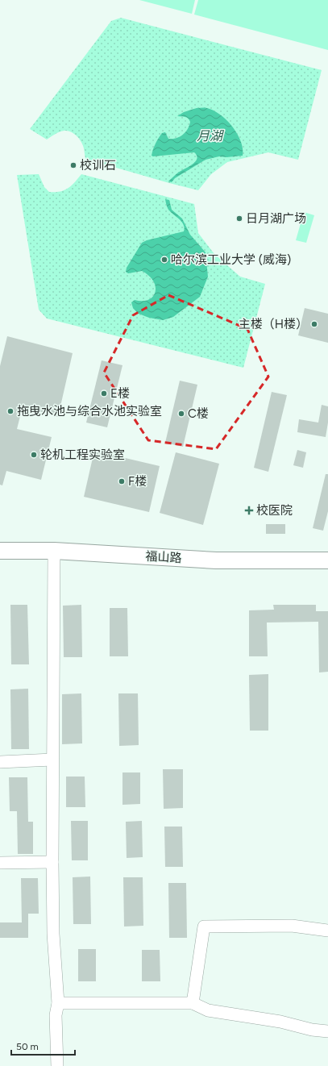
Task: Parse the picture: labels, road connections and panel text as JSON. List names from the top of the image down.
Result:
{
  "streets": {
    "main road": ["福山路"]
  },
  "water": ["月湖"],
  "places": {
    "other": [
      "校训石",
      "日月湖广场",
      "哈尔滨工业大学 (威海)",
      "主楼（H楼）",
      "E楼",
      "拖曳水池与综合水池实验室",
      "C楼",
      "轮机工程实验室",
      "F楼"
    ],
    "health": ["校医院"]
  },
  "scale_bar": "50 m"
}
